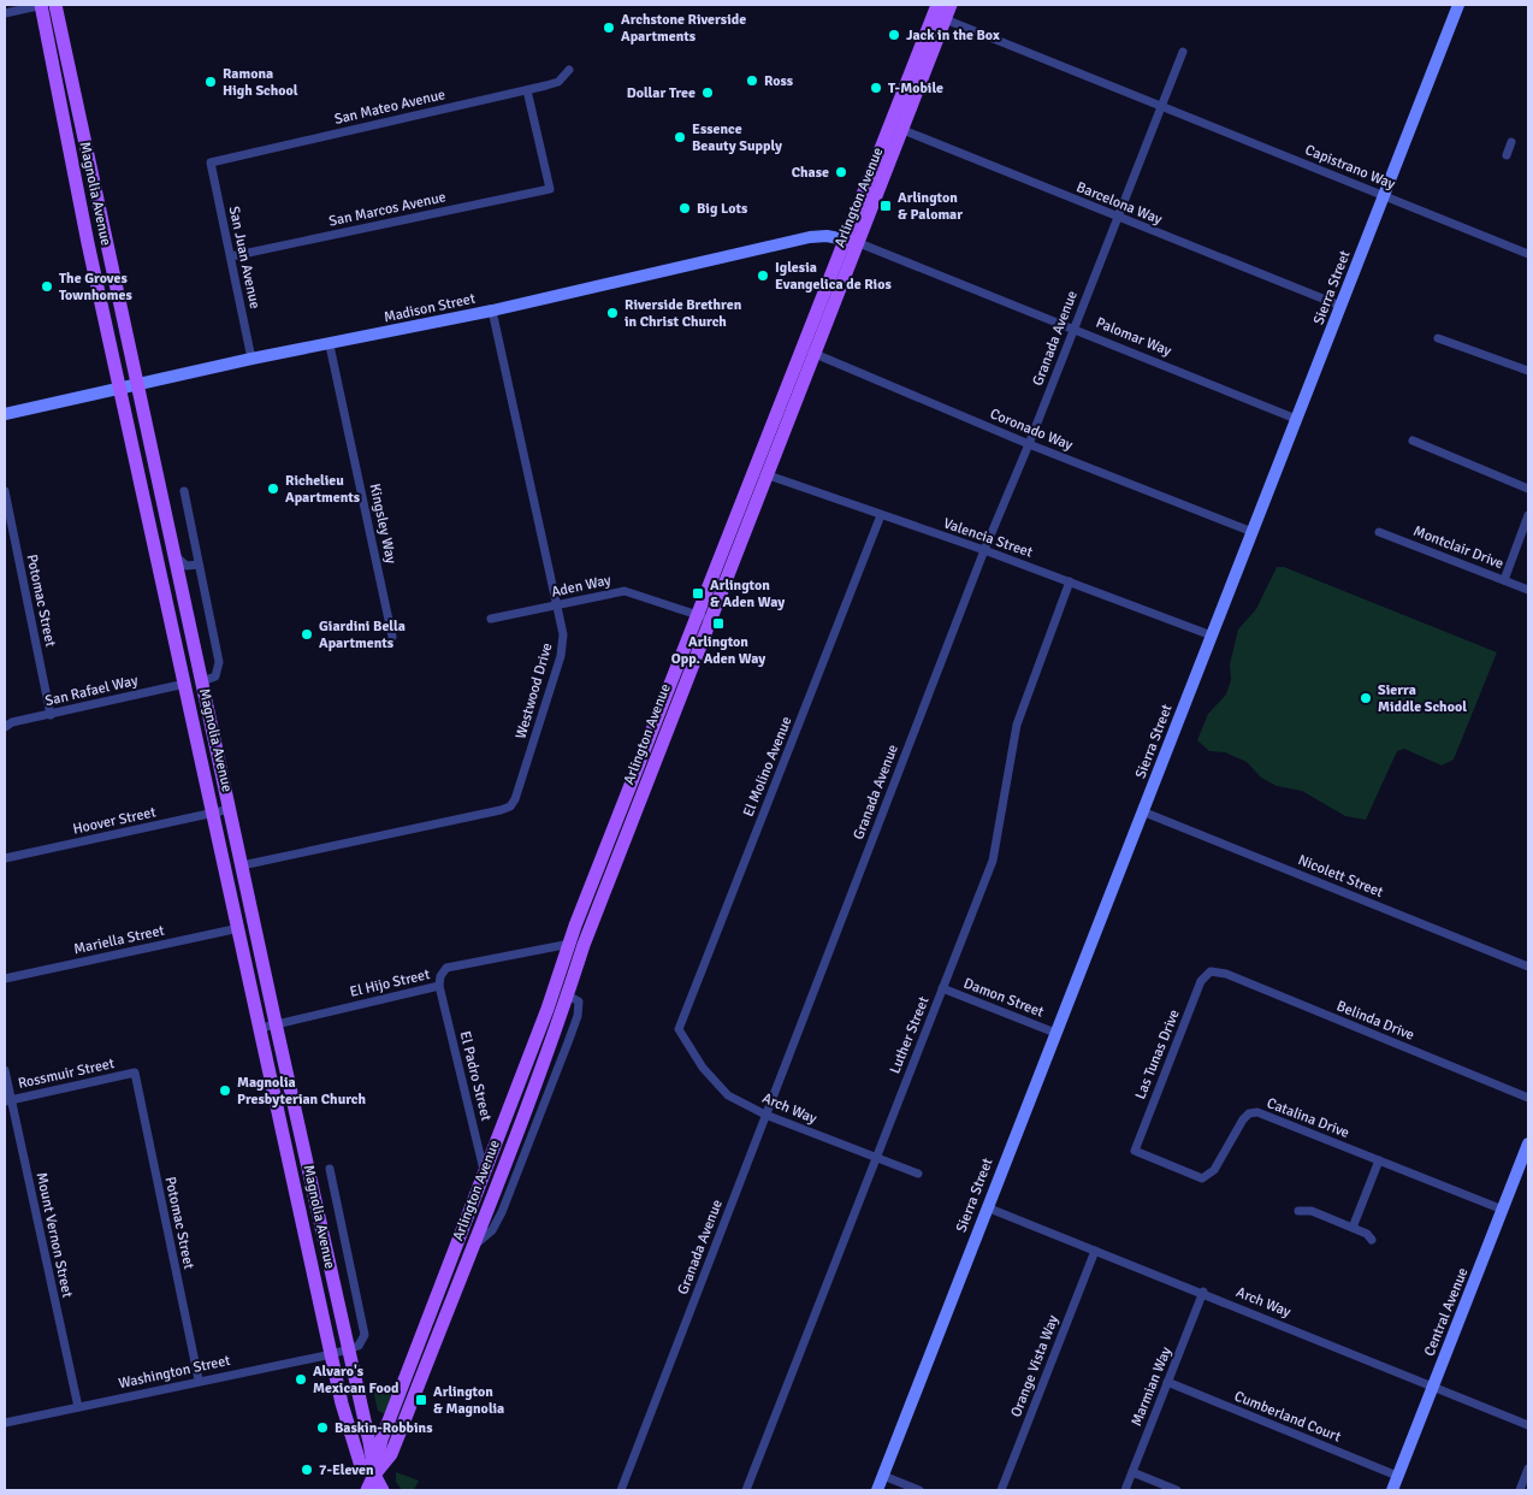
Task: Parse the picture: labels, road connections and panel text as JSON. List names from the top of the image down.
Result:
{
  "streets": {
    "main road": ["Magnolia Avenue", "Arlington Avenue"],
    "street": [
      "San Mateo Avenue",
      "Capistrano Way",
      "Barcelona Way",
      "San Marcos Avenue",
      "San Juan Avenue",
      "Sierra Street",
      "Madison Street",
      "Palomar Way",
      "Granada Avenue",
      "Coronado Way",
      "Kingsley Way",
      "Valencia Street",
      "Montclair Drive",
      "Aden Way",
      "Potomac Street",
      "San Rafael Way",
      "Westwood Drive",
      "El Molino Avenue",
      "Hoover Street",
      "Nicolett Street",
      "Mariella Street",
      "El Hijo Street",
      "Damon Street",
      "Belinda Drive",
      "Luther Street",
      "Las Tunas Drive",
      "Rossmuir Street",
      "El Padro Street",
      "Arch Way",
      "Catalina Drive",
      "Mount Vernon Street",
      "Central Avenue",
      "Orange Vista Way",
      "Washington Street",
      "Marmian Way",
      "Cumberland Court"
    ]
  },
  "crossings": [
    ["San Mateo Avenue", "San Marcos Avenue"],
    ["San Mateo Avenue", "San Juan Avenue"],
    ["Capistrano Way", "Arlington Avenue"],
    ["Capistrano Way", "Sierra Street"],
    ["Capistrano Way", "Granada Avenue"],
    ["Magnolia Avenue", "Arlington Avenue"],
    ["Magnolia Avenue", "Madison Street"],
    ["Magnolia Avenue", "San Rafael Way"],
    ["Magnolia Avenue", "Westwood Drive"],
    ["Magnolia Avenue", "Hoover Street"],
    ["Magnolia Avenue", "Mariella Street"],
    ["Magnolia Avenue", "El Hijo Street"],
    ["Magnolia Avenue", "Washington Street"],
    ["Arlington Avenue", "Barcelona Way"],
    ["Arlington Avenue", "Madison Street"],
    ["Arlington Avenue", "Palomar Way"],
    ["Arlington Avenue", "Coronado Way"],
    ["Arlington Avenue", "Valencia Street"],
    ["Arlington Avenue", "Aden Way"],
    ["Arlington Avenue", "El Hijo Street"],
    ["Arlington Avenue", "El Padro Street"],
    ["Barcelona Way", "Sierra Street"],
    ["Barcelona Way", "Granada Avenue"],
    ["San Marcos Avenue", "San Juan Avenue"],
    ["San Juan Avenue", "Madison Street"],
    ["Sierra Street", "Palomar Way"],
    ["Sierra Street", "Coronado Way"],
    ["Sierra Street", "Valencia Street"],
    ["Sierra Street", "Nicolett Street"],
    ["Sierra Street", "Damon Street"],
    ["Sierra Street", "Arch Way"],
    ["Madison Street", "Palomar Way"],
    ["Madison Street", "Kingsley Way"],
    ["Madison Street", "Westwood Drive"],
    ["Palomar Way", "Granada Avenue"],
    ["Granada Avenue", "Coronado Way"],
    ["Granada Avenue", "Valencia Street"],
    ["Granada Avenue", "Arch Way"],
    ["Valencia Street", "El Molino Avenue"],
    ["Valencia Street", "Luther Street"],
    ["Aden Way", "Westwood Drive"],
    ["Potomac Street", "San Rafael Way"],
    ["Potomac Street", "Rossmuir Street"],
    ["Potomac Street", "Washington Street"],
    ["El Molino Avenue", "Arch Way"],
    ["El Hijo Street", "El Padro Street"],
    ["Damon Street", "Luther Street"],
    ["Belinda Drive", "Las Tunas Drive"],
    ["Luther Street", "Arch Way"],
    ["Las Tunas Drive", "Catalina Drive"],
    ["Rossmuir Street", "Mount Vernon Street"],
    ["Arch Way", "Central Avenue"],
    ["Arch Way", "Orange Vista Way"],
    ["Arch Way", "Marmian Way"],
    ["Catalina Drive", "Central Avenue"],
    ["Mount Vernon Street", "Washington Street"],
    ["Central Avenue", "Cumberland Court"],
    ["Marmian Way", "Cumberland Court"]
  ],
  "places": {
    "other": [
      "Archstone Riverside Apartments",
      "Jack in the Box",
      "Ross",
      "Ramona High School",
      "T-Mobile",
      "Dollar Tree",
      "Essence Beauty Supply",
      "Chase",
      "Big Lots",
      "Iglesia Evangelica de Rios",
      "The Groves Townhomes",
      "Riverside Brethren in Christ Church",
      "Richelieu Apartments",
      "Giardini Bella Apartments",
      "Sierra Middle School",
      "Magnolia Presbyterian Church",
      "Alvaro's Mexican Food",
      "Baskin-Robbins",
      "7-Eleven"
    ],
    "transit": [
      "Arlington & Palomar",
      "Arlington & Aden Way",
      "Arlington Opp. Aden Way",
      "Arlington & Magnolia"
    ]
  }
}
